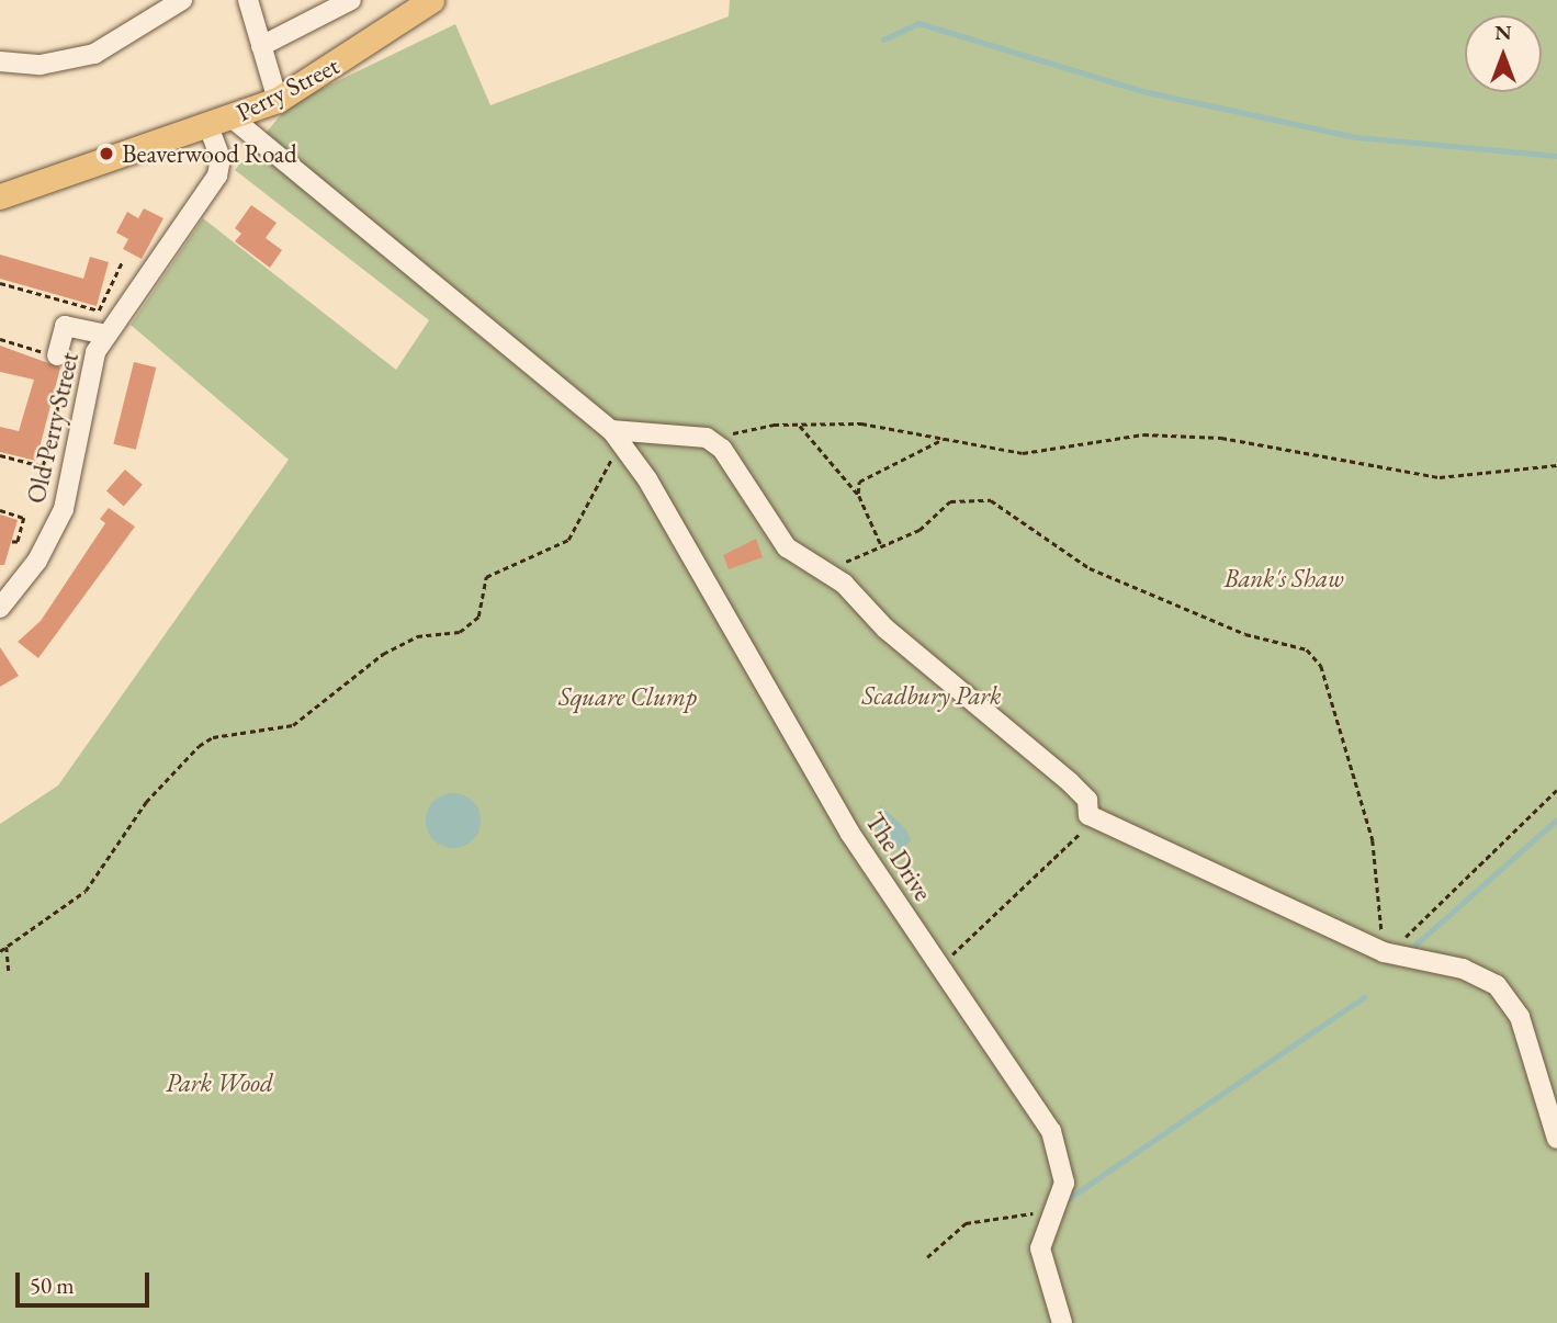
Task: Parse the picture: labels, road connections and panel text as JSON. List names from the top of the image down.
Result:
{
  "streets": {
    "main road": ["Perry Street"],
    "street": ["Old Perry Street", "The Drive"]
  },
  "crossings": [
    ["Perry Street", "Old Perry Street"],
    ["Perry Street", "The Drive"]
  ],
  "parks": [
    "Bank's Shaw",
    "Scadbury Park",
    "Square Clump",
    "Park Wood"
  ],
  "places": ["Beaverwood Road"],
  "scale_bar": "50 m",
  "north": "top"
}
